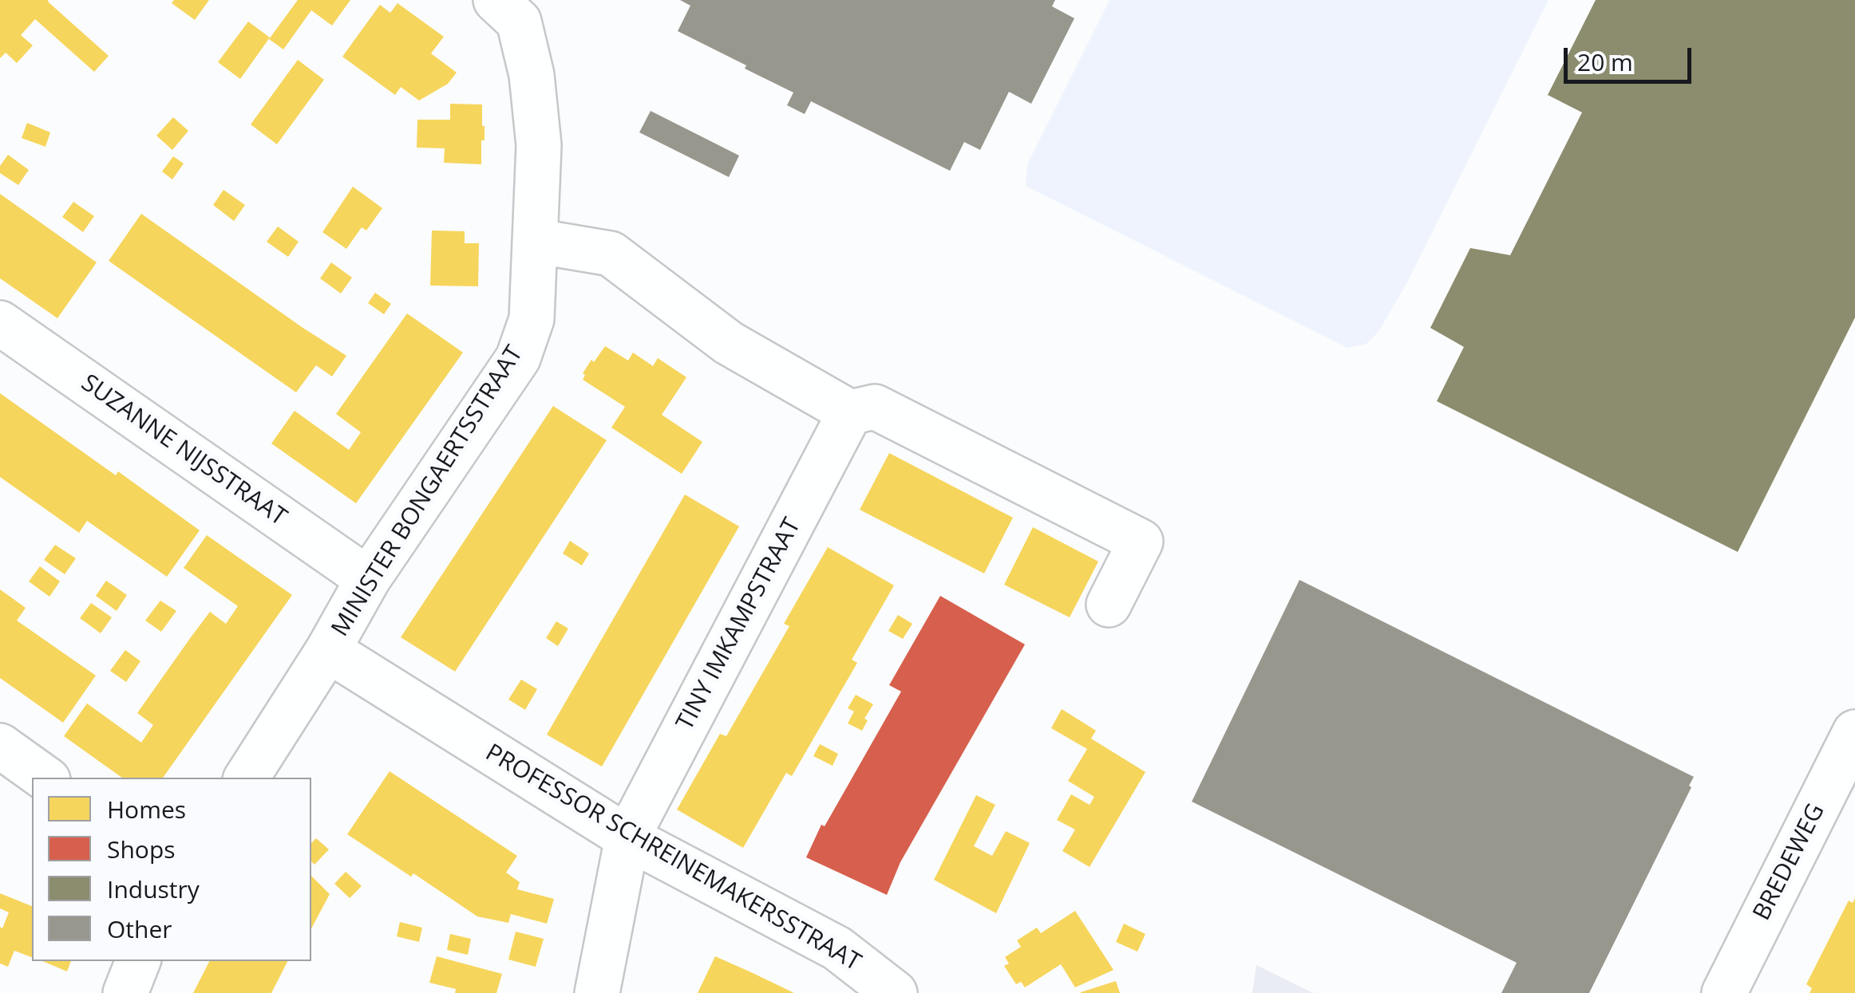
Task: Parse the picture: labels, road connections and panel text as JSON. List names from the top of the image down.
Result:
{
  "streets": {
    "street": [
      "SUZANNE NIJSSTRAAT",
      "MINISTER BONGAERTSSTRAAT",
      "TINY IMKAMPSTRAAT",
      "PROFESSOR SCHREINEMAKERSSTRAAT",
      "BREDEWEG"
    ]
  },
  "crossings": [
    ["SUZANNE NIJSSTRAAT", "MINISTER BONGAERTSSTRAAT"],
    ["MINISTER BONGAERTSSTRAAT", "PROFESSOR SCHREINEMAKERSSTRAAT"],
    ["TINY IMKAMPSTRAAT", "PROFESSOR SCHREINEMAKERSSTRAAT"]
  ],
  "legend": [
    "Homes",
    "Shops",
    "Industry",
    "Other"
  ],
  "scale_bar": "20 m"
}
